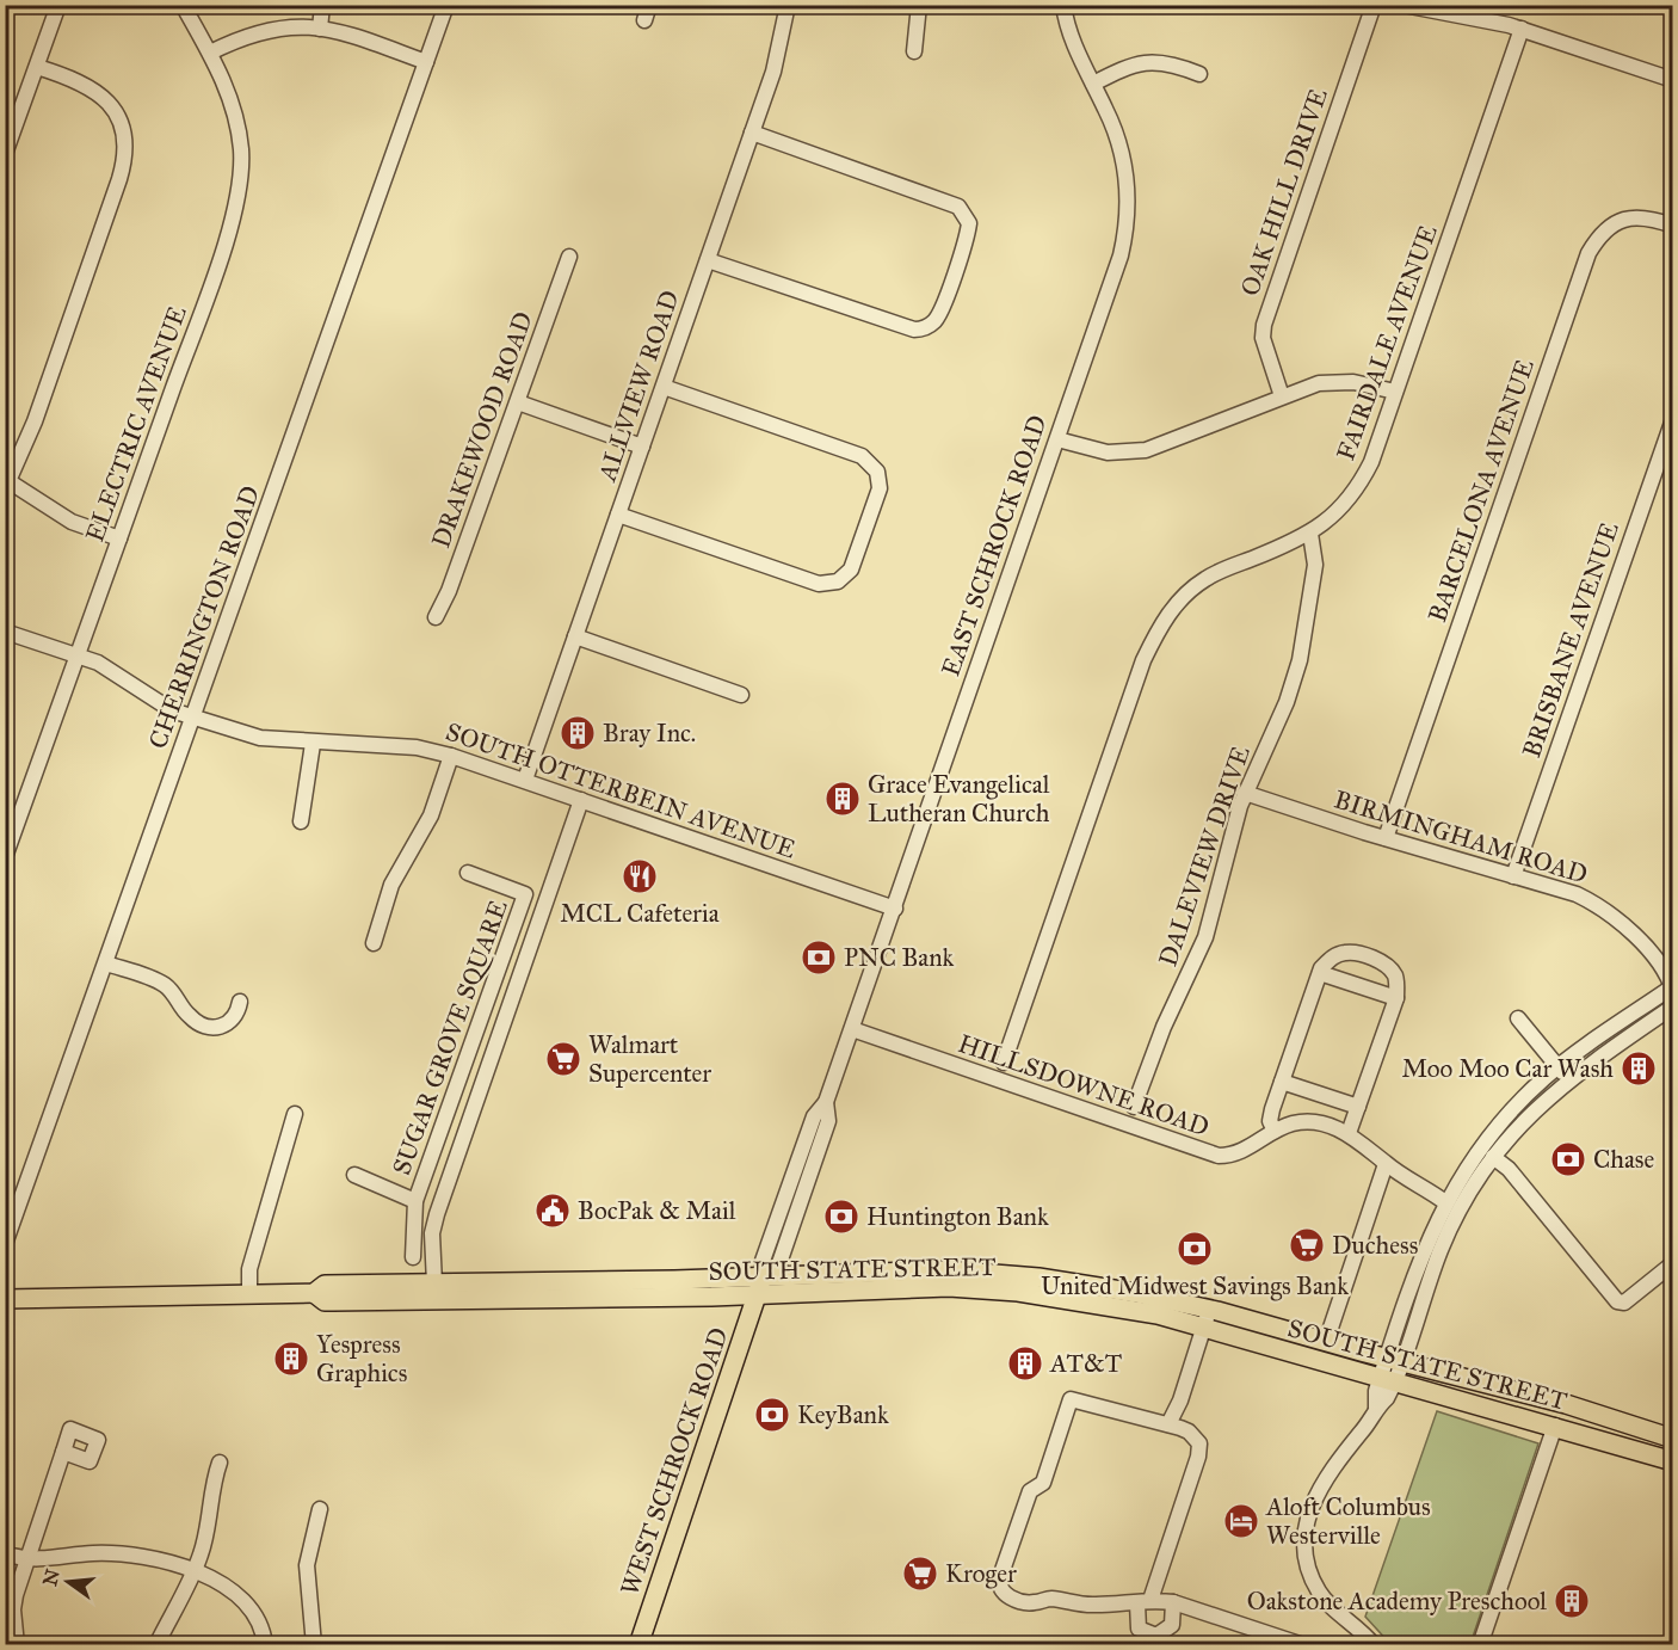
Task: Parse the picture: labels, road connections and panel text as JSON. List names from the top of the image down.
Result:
{
  "streets": {
    "main road": ["SOUTH STATE STREET", "WEST SCHROCK ROAD"],
    "street": [
      "OAK HILL DRIVE",
      "FAIRDALE AVENUE",
      "ALLVIEW ROAD",
      "ELECTRIC AVENUE",
      "DRAKEWOOD ROAD",
      "BARCELONA AVENUE",
      "EAST SCHROCK ROAD",
      "CHERRINGTON ROAD",
      "BRISBANE AVENUE",
      "SOUTH OTTERBEIN AVENUE",
      "BIRMINGHAM ROAD",
      "DALEVIEW DRIVE",
      "SUGAR GROVE SQUARE",
      "HILLSDOWNE ROAD"
    ]
  },
  "crossings": [
    ["FAIRDALE AVENUE", "DALEVIEW DRIVE"],
    ["ALLVIEW ROAD", "SOUTH OTTERBEIN AVENUE"],
    ["ELECTRIC AVENUE", "SOUTH OTTERBEIN AVENUE"],
    ["BARCELONA AVENUE", "BIRMINGHAM ROAD"],
    ["EAST SCHROCK ROAD", "SOUTH OTTERBEIN AVENUE"],
    ["EAST SCHROCK ROAD", "HILLSDOWNE ROAD"],
    ["EAST SCHROCK ROAD", "SOUTH STATE STREET"],
    ["EAST SCHROCK ROAD", "WEST SCHROCK ROAD"],
    ["CHERRINGTON ROAD", "SOUTH OTTERBEIN AVENUE"],
    ["BRISBANE AVENUE", "BIRMINGHAM ROAD"],
    ["BIRMINGHAM ROAD", "DALEVIEW DRIVE"],
    ["SOUTH STATE STREET", "WEST SCHROCK ROAD"]
  ],
  "places": {
    "building": [
      "Bray Inc.",
      "Grace Evangelical Lutheran Church",
      "Moo Moo Car Wash",
      "Yespress Graphics",
      "AT&T",
      "Oakstone Academy Preschool"
    ],
    "restaurant": ["MCL Cafeteria"],
    "bank": [
      "PNC Bank",
      "Chase",
      "Huntington Bank",
      "United Midwest Savings Bank",
      "KeyBank"
    ],
    "supermarket": ["Walmart Supercenter", "Duchess", "Kroger"],
    "public building": ["BocPak & Mail"],
    "hotel": ["Aloft Columbus Westerville"]
  },
  "north": "left"
}
